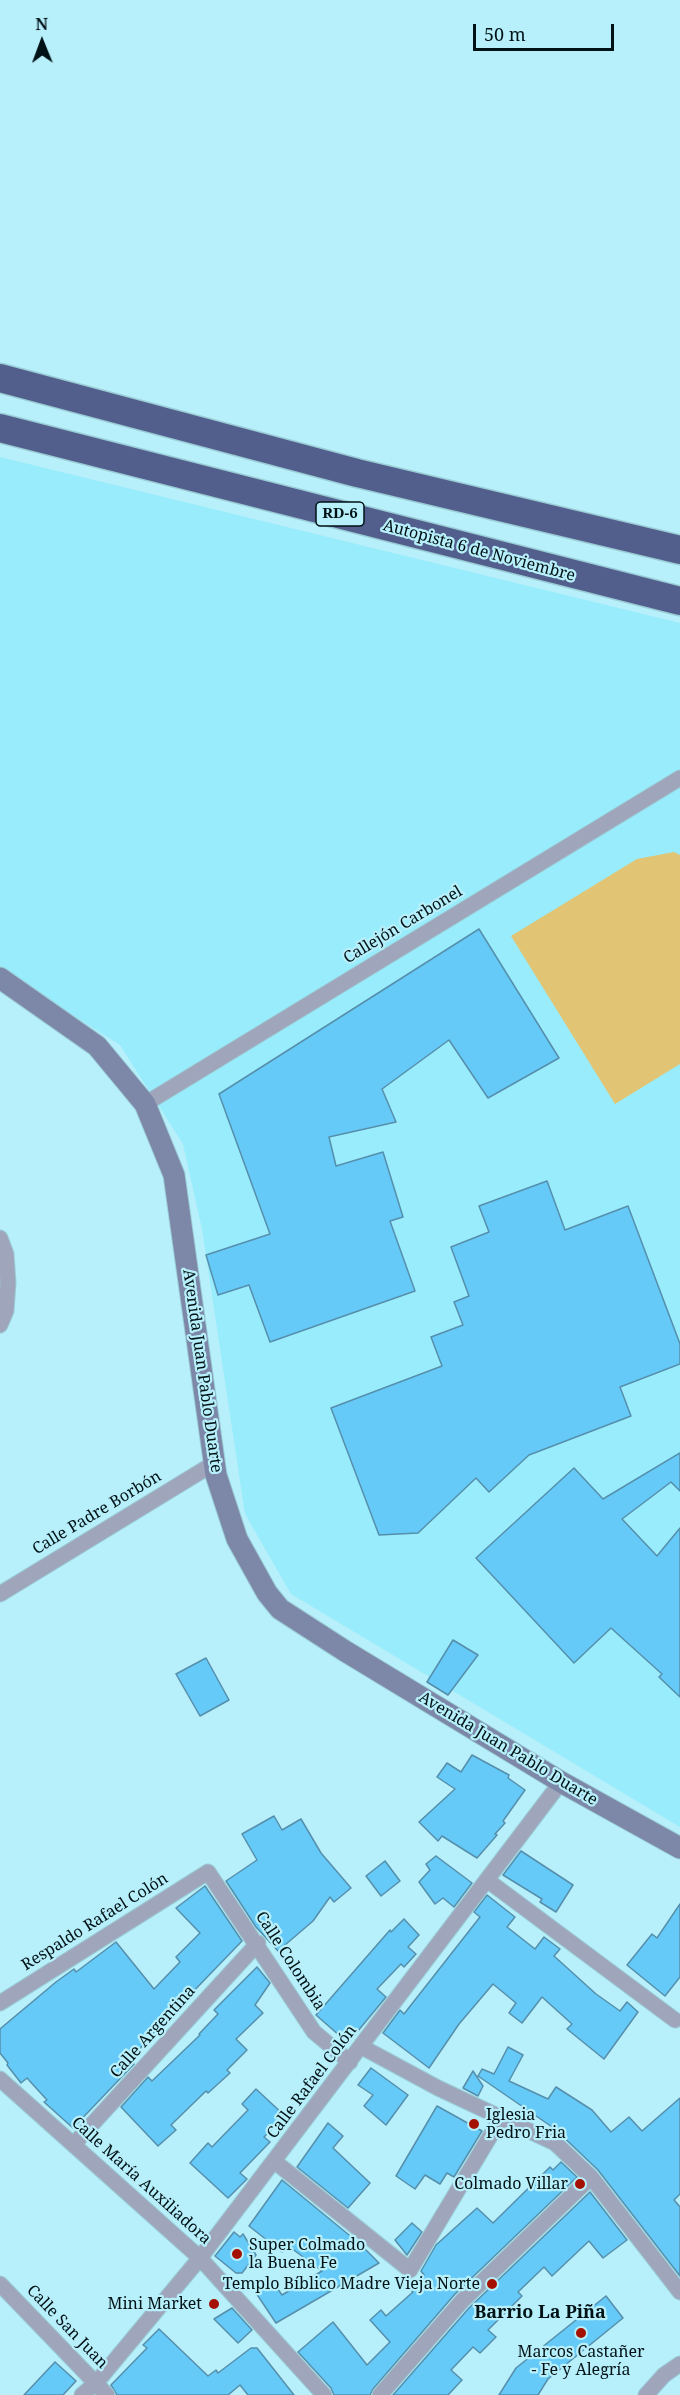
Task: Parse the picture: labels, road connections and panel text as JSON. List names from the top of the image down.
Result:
{
  "streets": {
    "highway": ["RD-6", "Autopista 6 de Noviembre"],
    "main road": ["Avenida Juan Pablo Duarte"],
    "street": [
      "Callejón Carbonel",
      "Calle Padre Borbón",
      "Respaldo Rafael Colón",
      "Calle Colombia",
      "Calle Argentina",
      "Calle Rafael Colón",
      "Calle María Auxiliadora",
      "Calle San Juan"
    ]
  },
  "crossings": [
    ["Callejón Carbonel", "Avenida Juan Pablo Duarte"],
    ["Avenida Juan Pablo Duarte", "Calle Padre Borbón"],
    ["Avenida Juan Pablo Duarte", "Calle Rafael Colón"],
    ["Respaldo Rafael Colón", "Calle Colombia"],
    ["Calle Colombia", "Calle Argentina"],
    ["Calle Colombia", "Calle Rafael Colón"],
    ["Calle Argentina", "Calle María Auxiliadora"],
    ["Calle Rafael Colón", "Calle María Auxiliadora"],
    ["Calle Rafael Colón", "Calle San Juan"]
  ],
  "districts": ["Barrio La Piña"],
  "places": [
    "Iglesia Pedro Fria",
    "Colmado Villar",
    "Super Colmado la Buena Fe",
    "Templo Bíblico Madre Vieja Norte",
    "Mini Market",
    "Marcos Castañer - Fe y Alegría"
  ],
  "scale_bar": "50 m",
  "north": "top"
}
